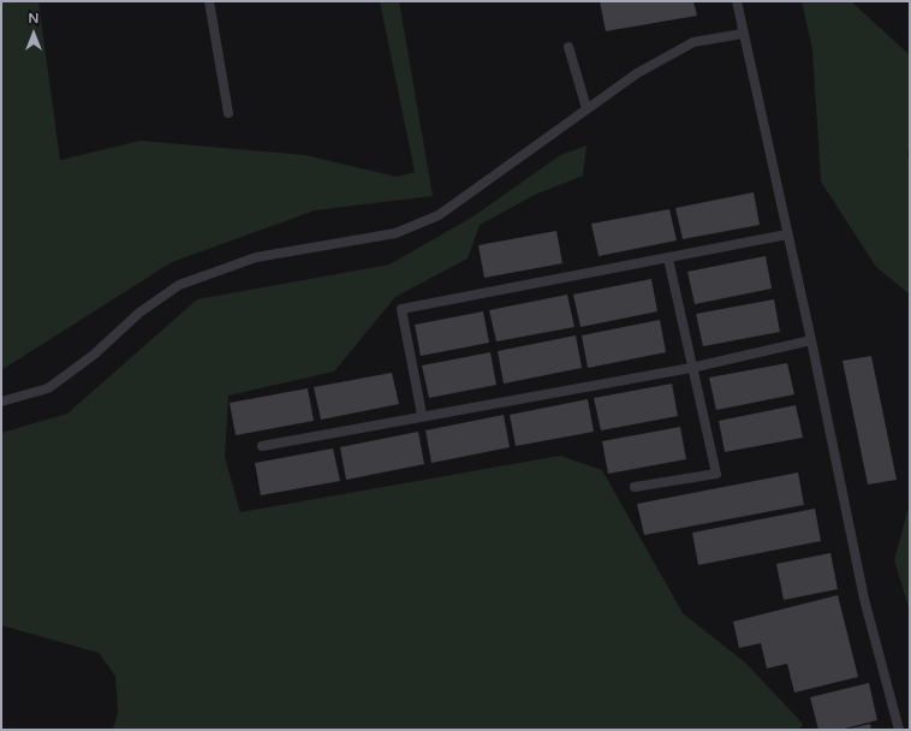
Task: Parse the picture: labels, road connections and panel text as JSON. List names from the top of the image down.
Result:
{
  "north": "top"
}
